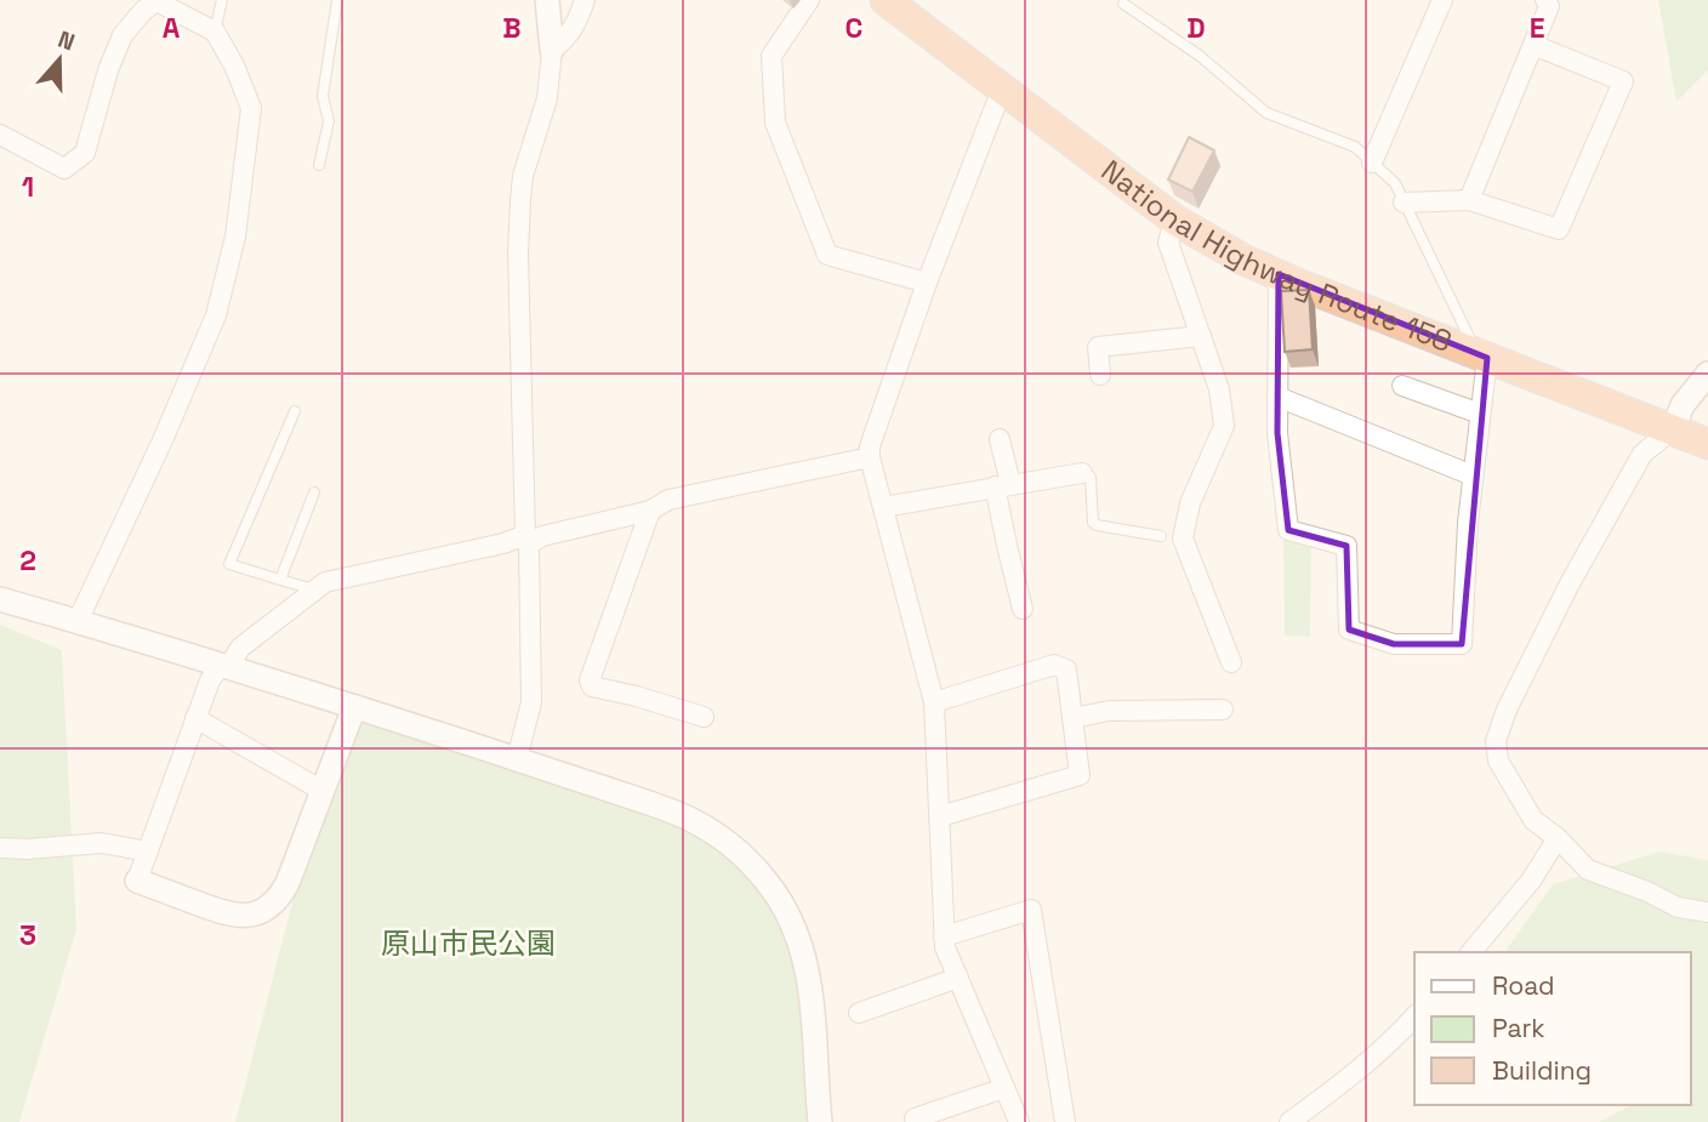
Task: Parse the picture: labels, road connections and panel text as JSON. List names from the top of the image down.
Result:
{
  "streets": {
    "highway": ["National Highway Route 158"]
  },
  "parks": ["原山市民公園"],
  "legend": ["Road", "Park", "Building"],
  "north": "top",
  "grid": {
    "columns": [
      "A",
      "B",
      "C",
      "D",
      "E"
    ],
    "rows": ["1", "2", "3"]
  }
}
